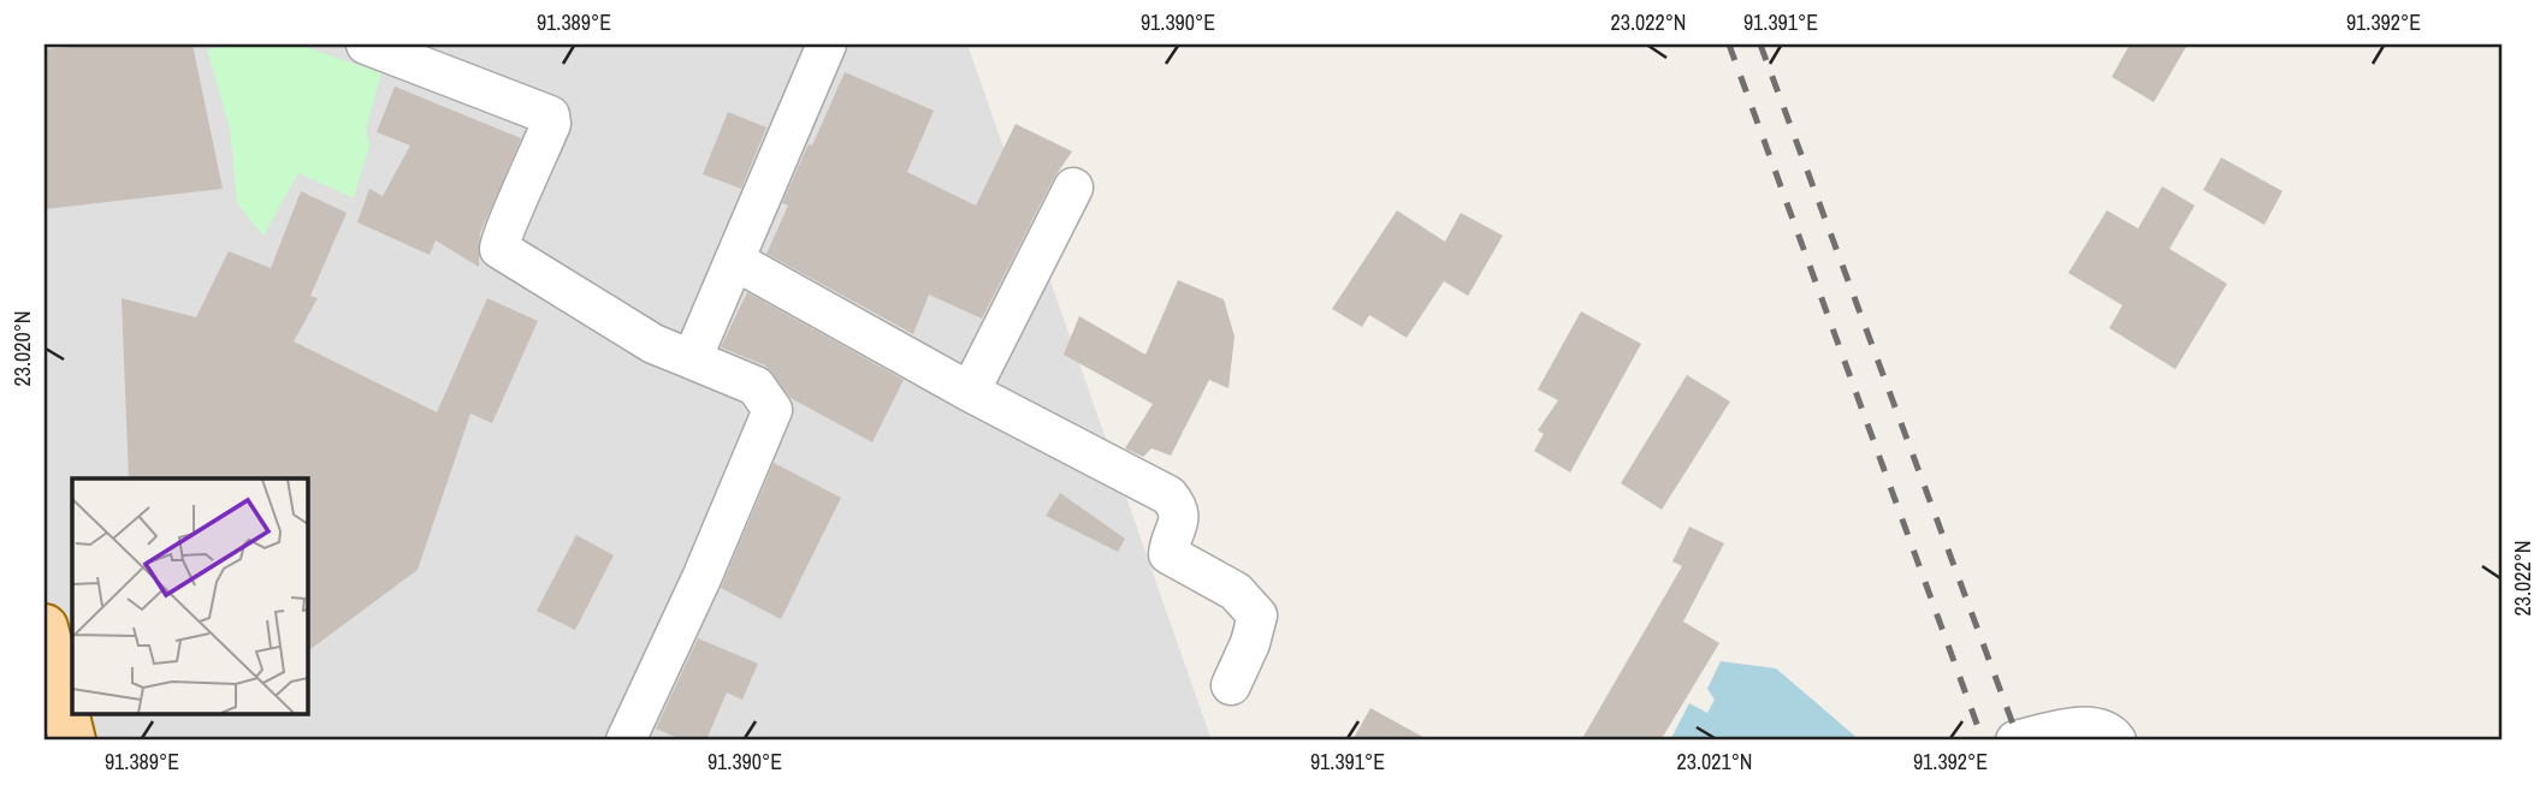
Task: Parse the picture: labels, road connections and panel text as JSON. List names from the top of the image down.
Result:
{
  "coordinates": [
    "91.389°E",
    "91.390°E",
    "23.022°N",
    "91.391°E",
    "91.392°E",
    "23.020°N",
    "23.021°N"
  ]
}
